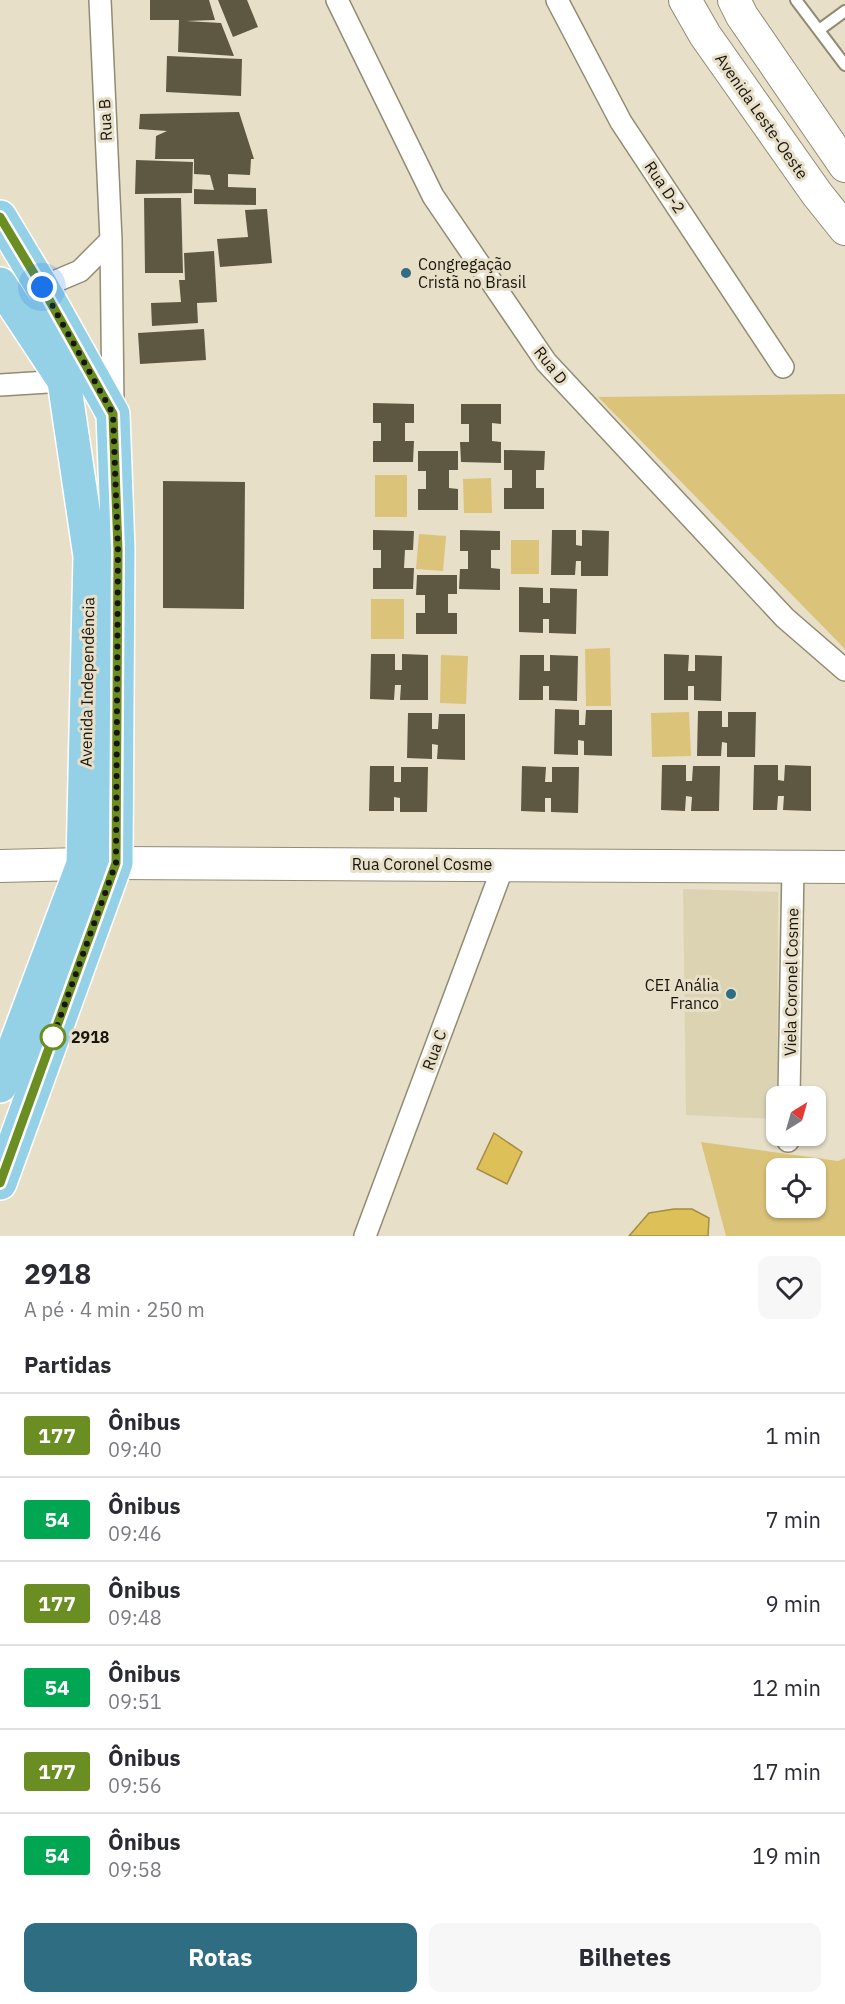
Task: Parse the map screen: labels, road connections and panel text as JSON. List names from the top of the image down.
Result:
{
  "streets": {
    "main road": ["Avenida Independência"],
    "street": [
      "Avenida Leste-Oeste",
      "Rua B",
      "Rua D-2",
      "Rua D",
      "Rua Coronel Cosme",
      "Viela Coronel Cosme",
      "Rua C"
    ]
  },
  "crossings": [
    ["Rua B", "Avenida Independência"],
    ["Avenida Independência", "Rua Coronel Cosme"],
    ["Rua Coronel Cosme", "Viela Coronel Cosme"],
    ["Rua Coronel Cosme", "Rua C"]
  ],
  "places": ["Congregação Cristã no Brasil", "CEI Anália Franco", "2918"],
  "lines": ["bus line 177"],
  "north": "top right",
  "page": {
    "heading": [
      ["2918", "A pé · 4 min · 250 m"],
      "Partidas"
    ],
    "list": [
      {
        "mark": "177",
        "name": "Ônibus",
        "note": "09:40",
        "value": "1 min"
      },
      {
        "mark": "54",
        "name": "Ônibus",
        "note": "09:46",
        "value": "7 min"
      },
      {
        "mark": "177",
        "name": "Ônibus",
        "note": "09:48",
        "value": "9 min"
      },
      {
        "mark": "54",
        "name": "Ônibus",
        "note": "09:51",
        "value": "12 min"
      },
      {
        "mark": "177",
        "name": "Ônibus",
        "note": "09:56",
        "value": "17 min"
      },
      {
        "mark": "54",
        "name": "Ônibus",
        "note": "09:58",
        "value": "19 min"
      }
    ],
    "buttons": ["Rotas", "Bilhetes"]
  }
}
